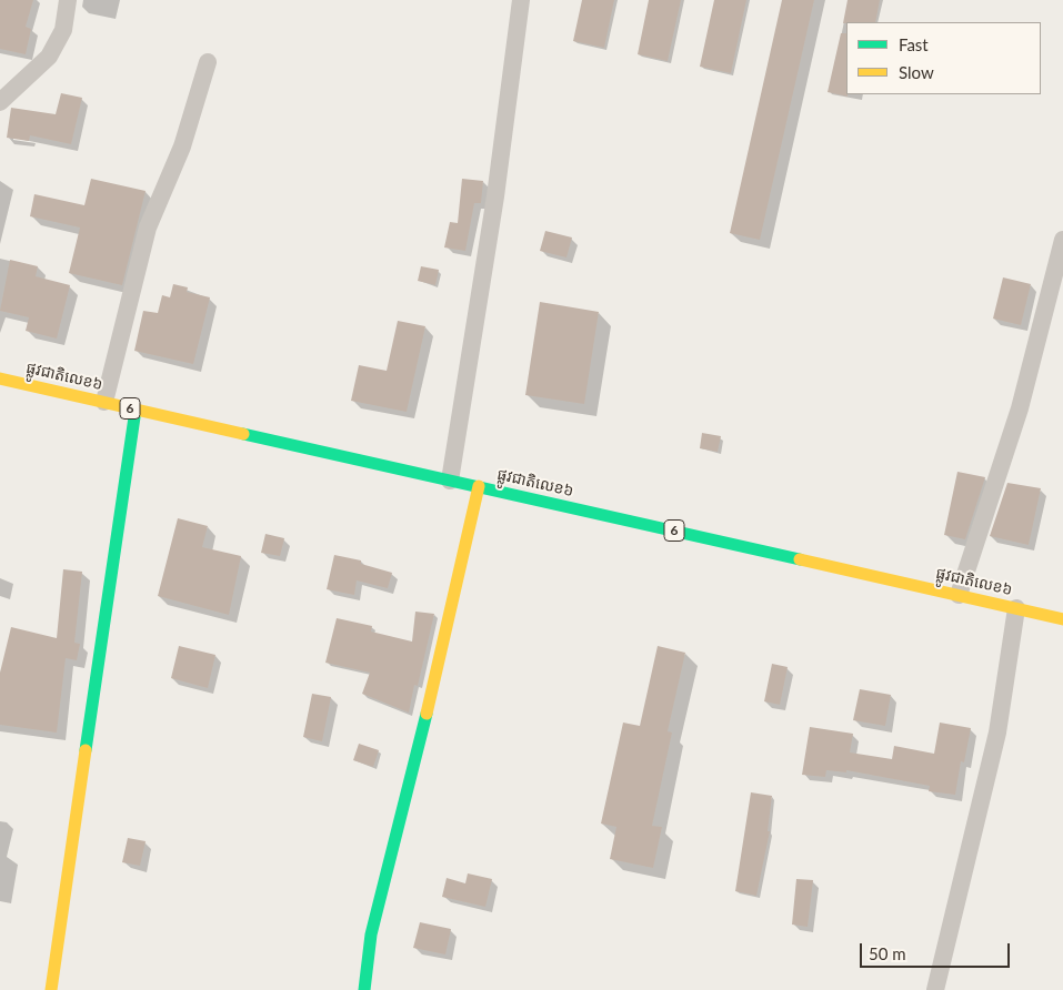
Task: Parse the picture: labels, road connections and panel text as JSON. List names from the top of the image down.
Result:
{
  "streets": {
    "main road": ["ផ្លូវជាតិលេខ៦", "6"]
  },
  "legend": ["Fast", "Slow"],
  "scale_bar": "50 m"
}
